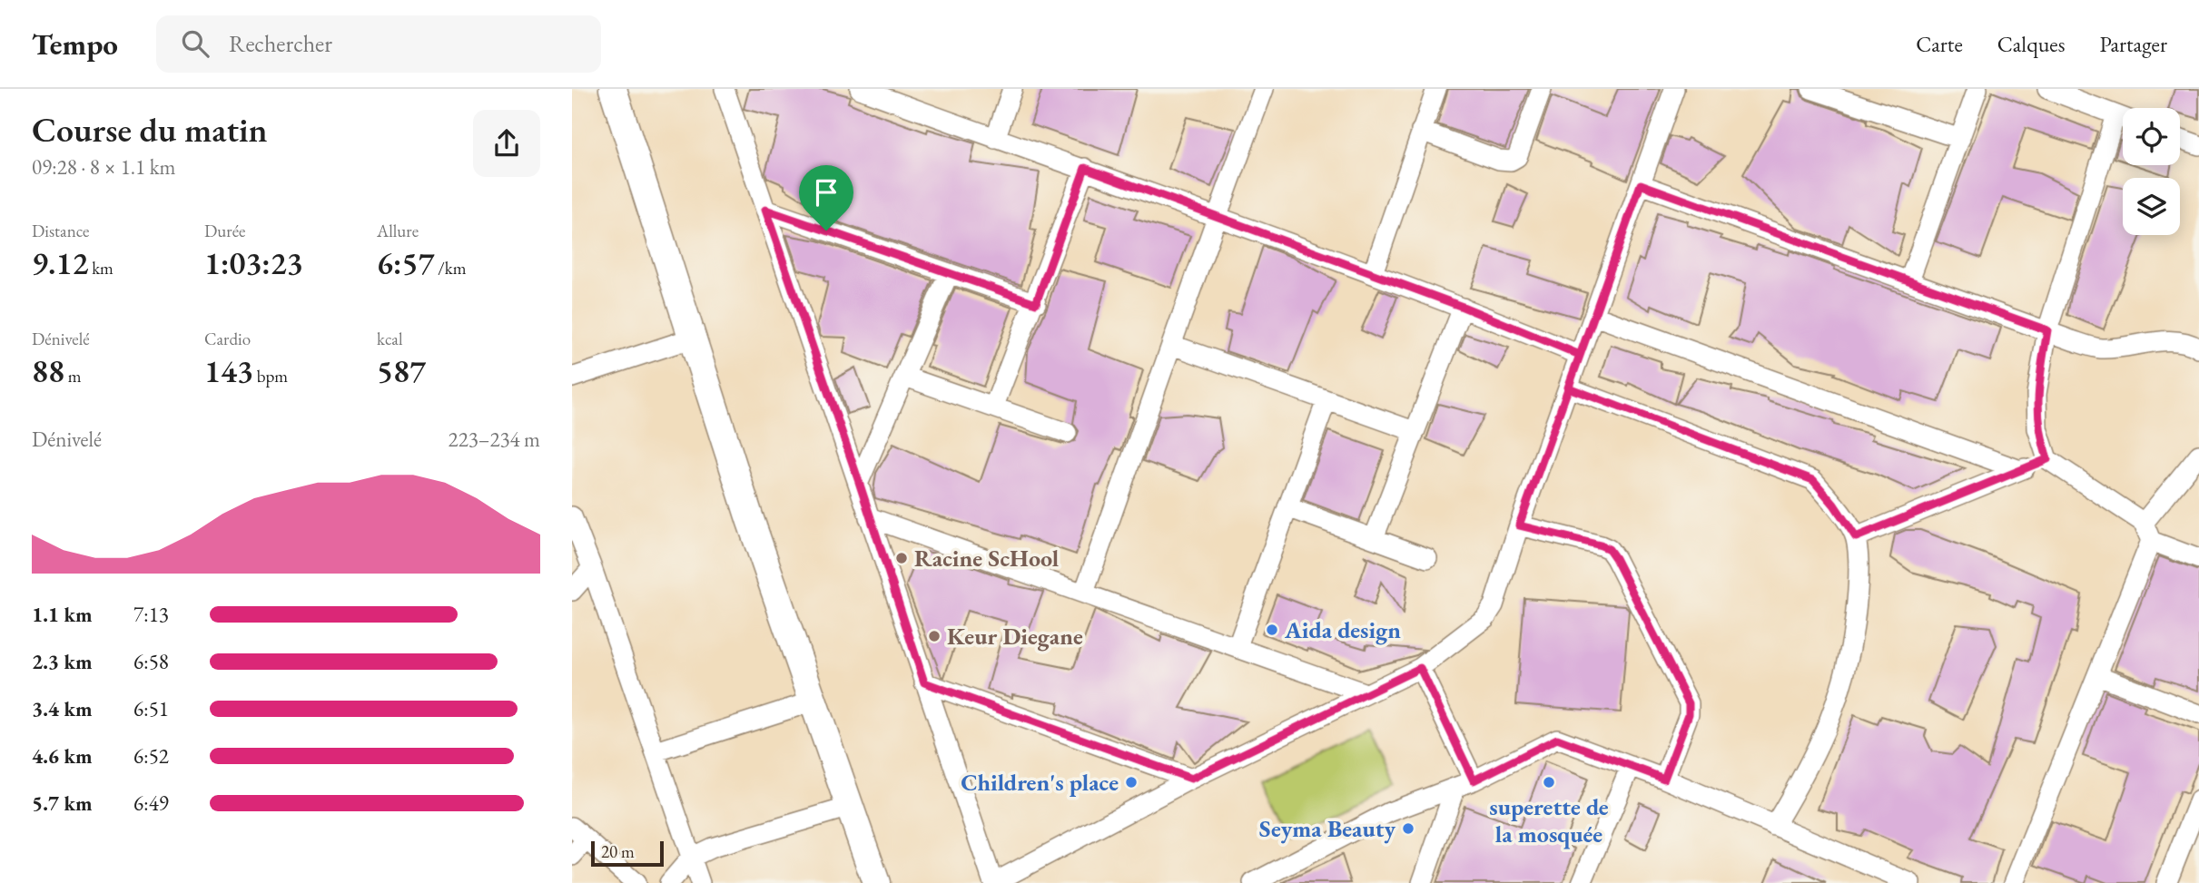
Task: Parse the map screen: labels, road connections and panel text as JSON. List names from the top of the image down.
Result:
{
  "places": [
    "Racine ScHool",
    "Aida design",
    "Keur Diegane",
    "Children's place",
    "superette de la mosquée",
    "Seyma Beauty"
  ],
  "scale_bar": "20 m",
  "page": {
    "header": "Tempo",
    "search": "Rechercher",
    "nav": ["Carte", "Calques", "Partager"],
    "heading": ["Course du matin", "09:28 · 8 × 1.1 km"],
    "stats": [
      ["Distance", "9.12 km"],
      ["Durée", "1:03:23"],
      ["Allure", "6:57 /km"],
      ["Dénivelé", "88 m"],
      ["Cardio", "143 bpm"],
      ["kcal", "587"]
    ],
    "chart": ["Dénivelé", "223–234 m"],
    "list": [
      {
        "name": "1.1 km",
        "note": "7:13"
      },
      {
        "name": "2.3 km",
        "note": "6:58"
      },
      {
        "name": "3.4 km",
        "note": "6:51"
      },
      {
        "name": "4.6 km",
        "note": "6:52"
      },
      {
        "name": "5.7 km",
        "note": "6:49"
      }
    ],
    "scale": "20 m"
  }
}
